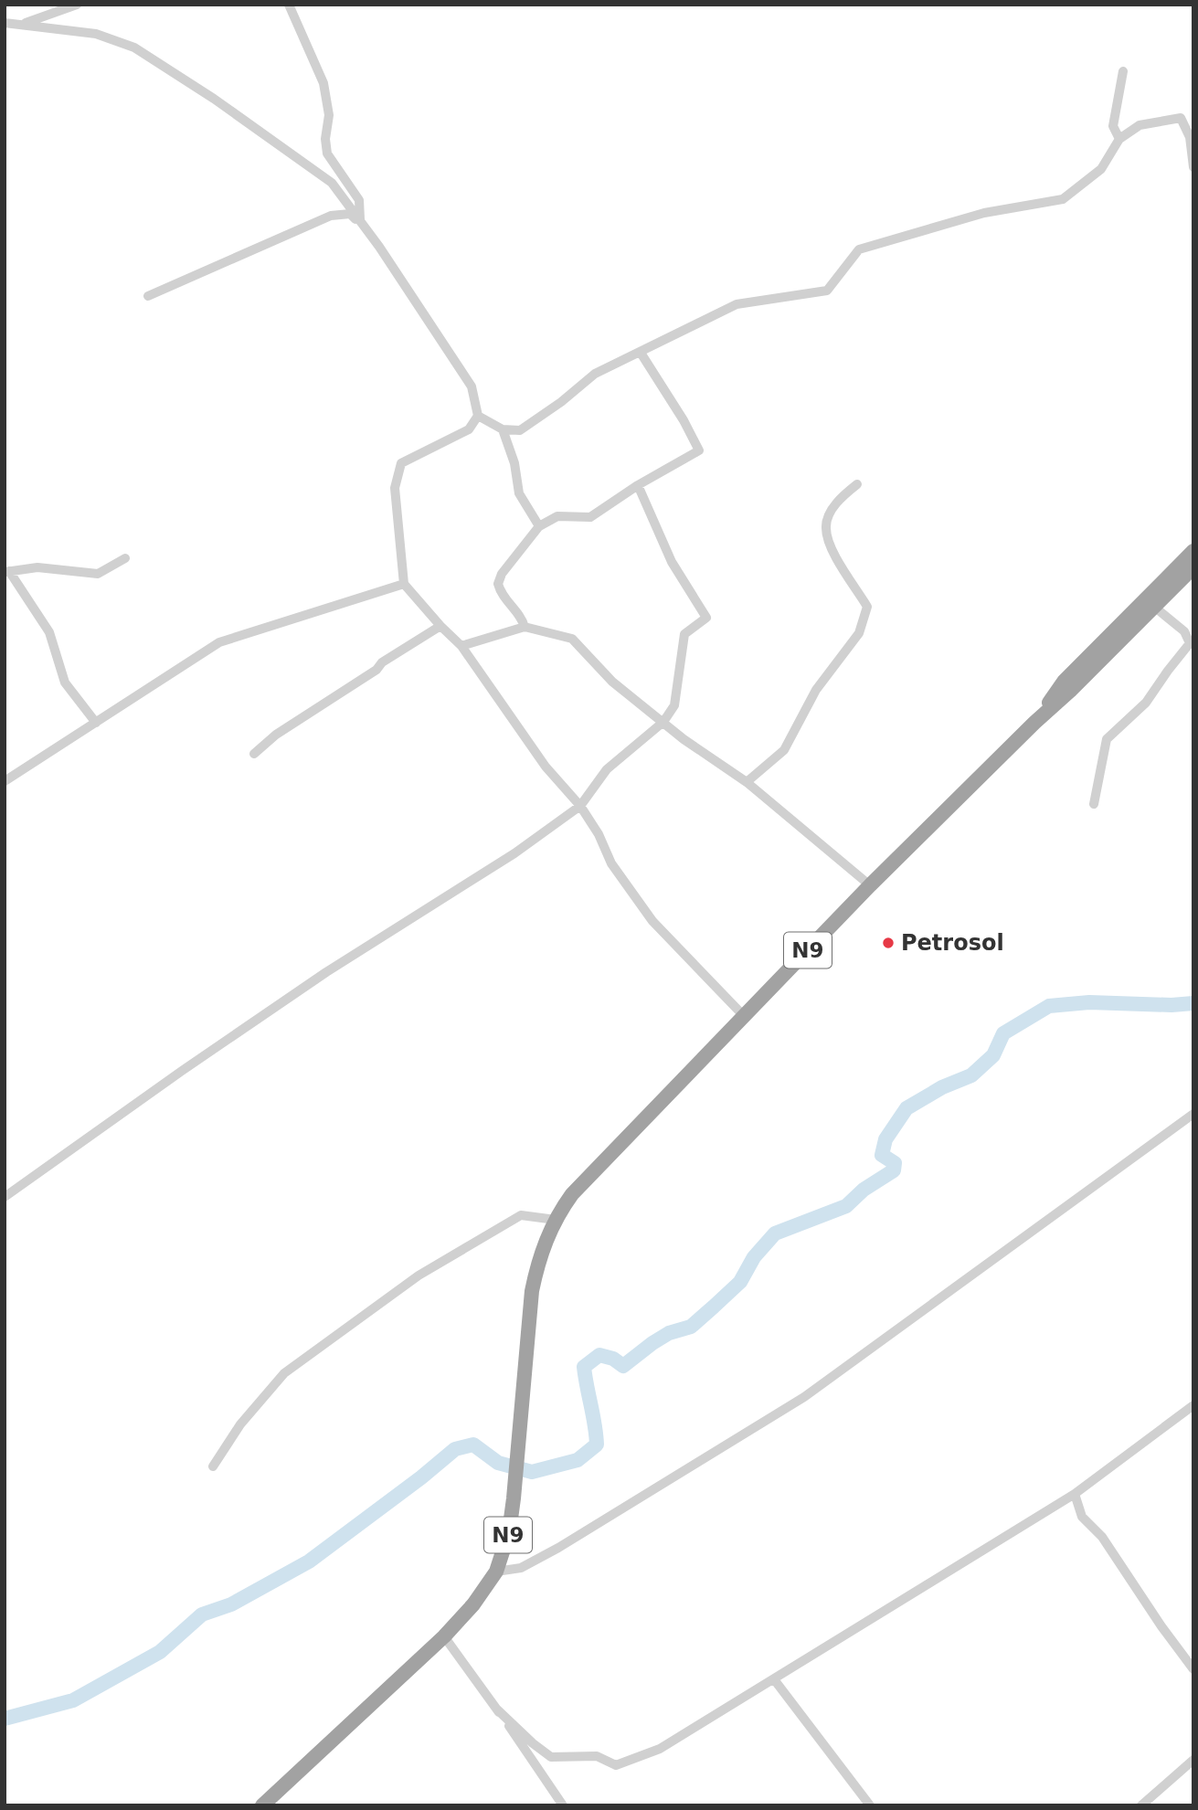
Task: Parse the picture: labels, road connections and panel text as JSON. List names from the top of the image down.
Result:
{
  "streets": {
    "highway": ["N9"]
  },
  "places": ["Petrosol"]
}
